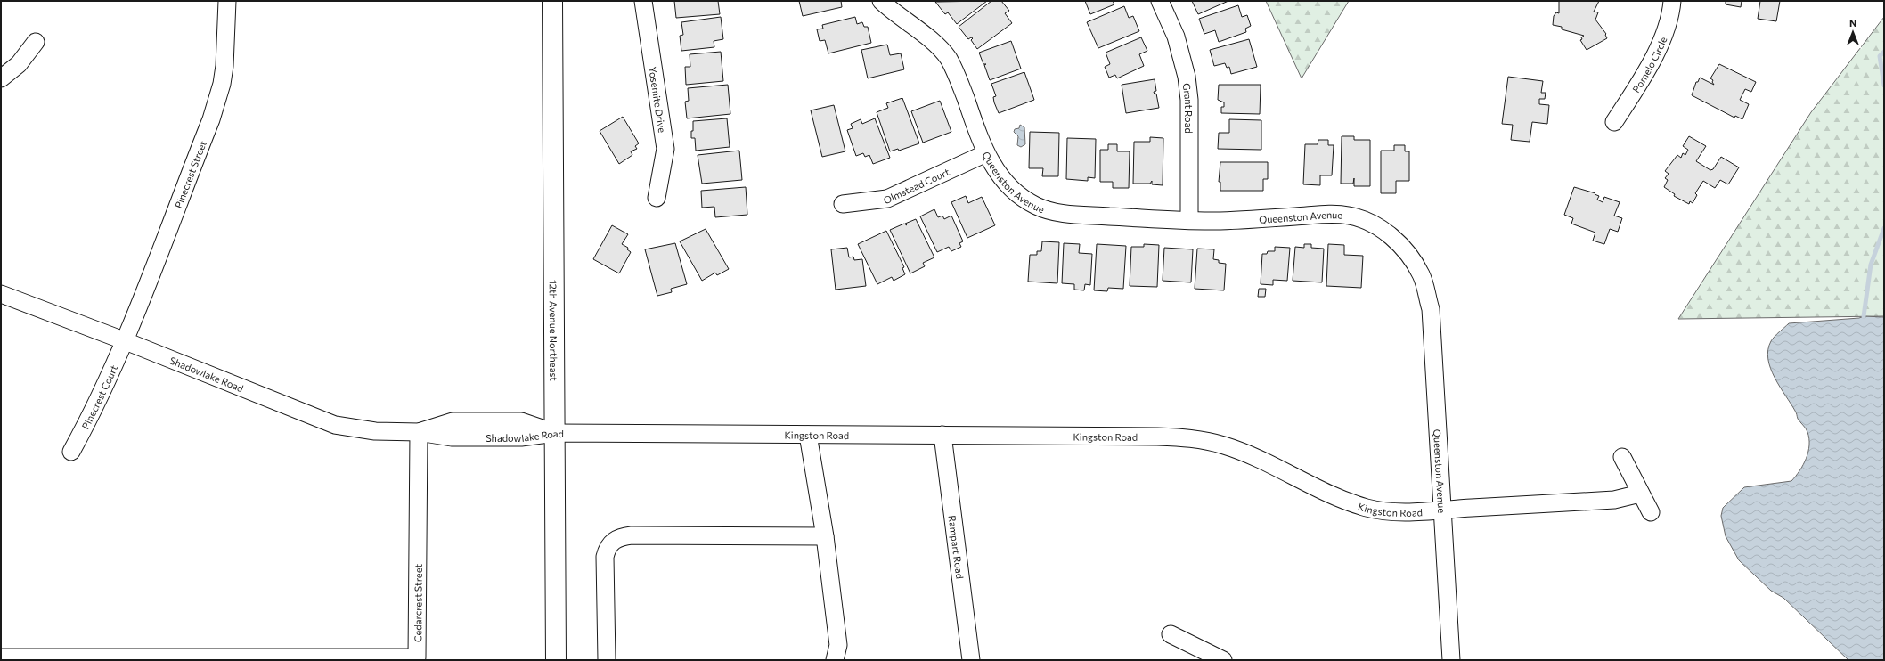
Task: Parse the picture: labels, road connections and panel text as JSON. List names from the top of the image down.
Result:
{
  "streets": {
    "main road": ["12th Avenue Northeast"],
    "street": [
      "Pomelo Circle",
      "Yosemite Drive",
      "Grant Road",
      "Pinecrest Street",
      "Queenston Avenue",
      "Olmstead Court",
      "Shadowlake Road",
      "Pinecrest Court",
      "Kingston Road",
      "Rampart Road",
      "Cedarcrest Street"
    ]
  },
  "crossings": [
    ["Grant Road", "Queenston Avenue"],
    ["Pinecrest Street", "Shadowlake Road"],
    ["Pinecrest Street", "Pinecrest Court"],
    ["Queenston Avenue", "Olmstead Court"],
    ["Queenston Avenue", "Kingston Road"],
    ["12th Avenue Northeast", "Shadowlake Road"],
    ["12th Avenue Northeast", "Kingston Road"],
    ["Shadowlake Road", "Pinecrest Court"],
    ["Shadowlake Road", "Kingston Road"],
    ["Shadowlake Road", "Cedarcrest Street"],
    ["Kingston Road", "Rampart Road"]
  ],
  "north": "top"
}
